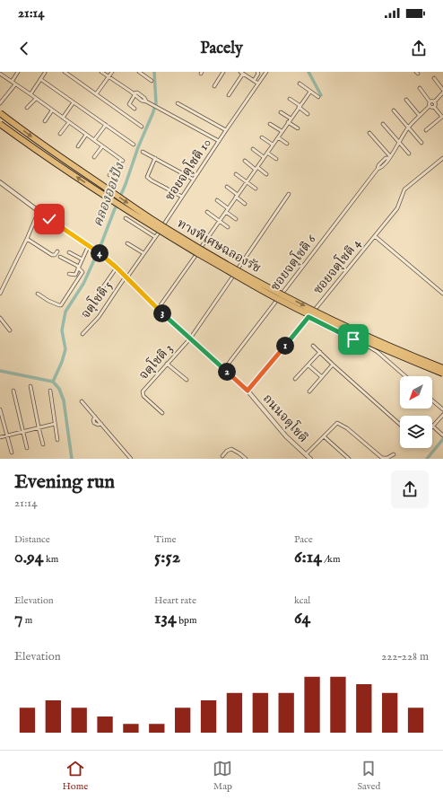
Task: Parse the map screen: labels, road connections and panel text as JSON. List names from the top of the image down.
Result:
{
  "streets": {
    "highway": ["ทางพิเศษฉลองรัช"],
    "street": [
      "ซอยจตุโชติ 10",
      "ซอยจตุโชติ 6",
      "ซอยจตุโชติ 4",
      "จตุโชติ 5",
      "จตุโชติ 3",
      "ถนนจตุโชติ"
    ]
  },
  "crossings": [
    ["ซอยจตุโชติ 10", "จตุโชติ 5"],
    ["ซอยจตุโชติ 10", "ถนนจตุโชติ"],
    ["ซอยจตุโชติ 6", "ถนนจตุโชติ"],
    ["ซอยจตุโชติ 4", "ถนนจตุโชติ"],
    ["จตุโชติ 5", "ถนนจตุโชติ"],
    ["จตุโชติ 3", "ถนนจตุโชติ"]
  ],
  "water": ["คลองออเป้ง"],
  "north": "bottom left",
  "page": {
    "status": "21:14",
    "header": "Pacely",
    "pins": [
      "4",
      "3",
      "1",
      "2"
    ],
    "heading": ["Evening run", "21:14"],
    "stats": [
      ["Distance", "0.94 km"],
      ["Time", "5:52"],
      ["Pace", "6:14 /km"],
      ["Elevation", "7 m"],
      ["Heart rate", "134 bpm"],
      ["kcal", "64"]
    ],
    "chart": ["Elevation", "222–228 m"],
    "tabs": ["Home", "Map", "Saved"]
  }
}
